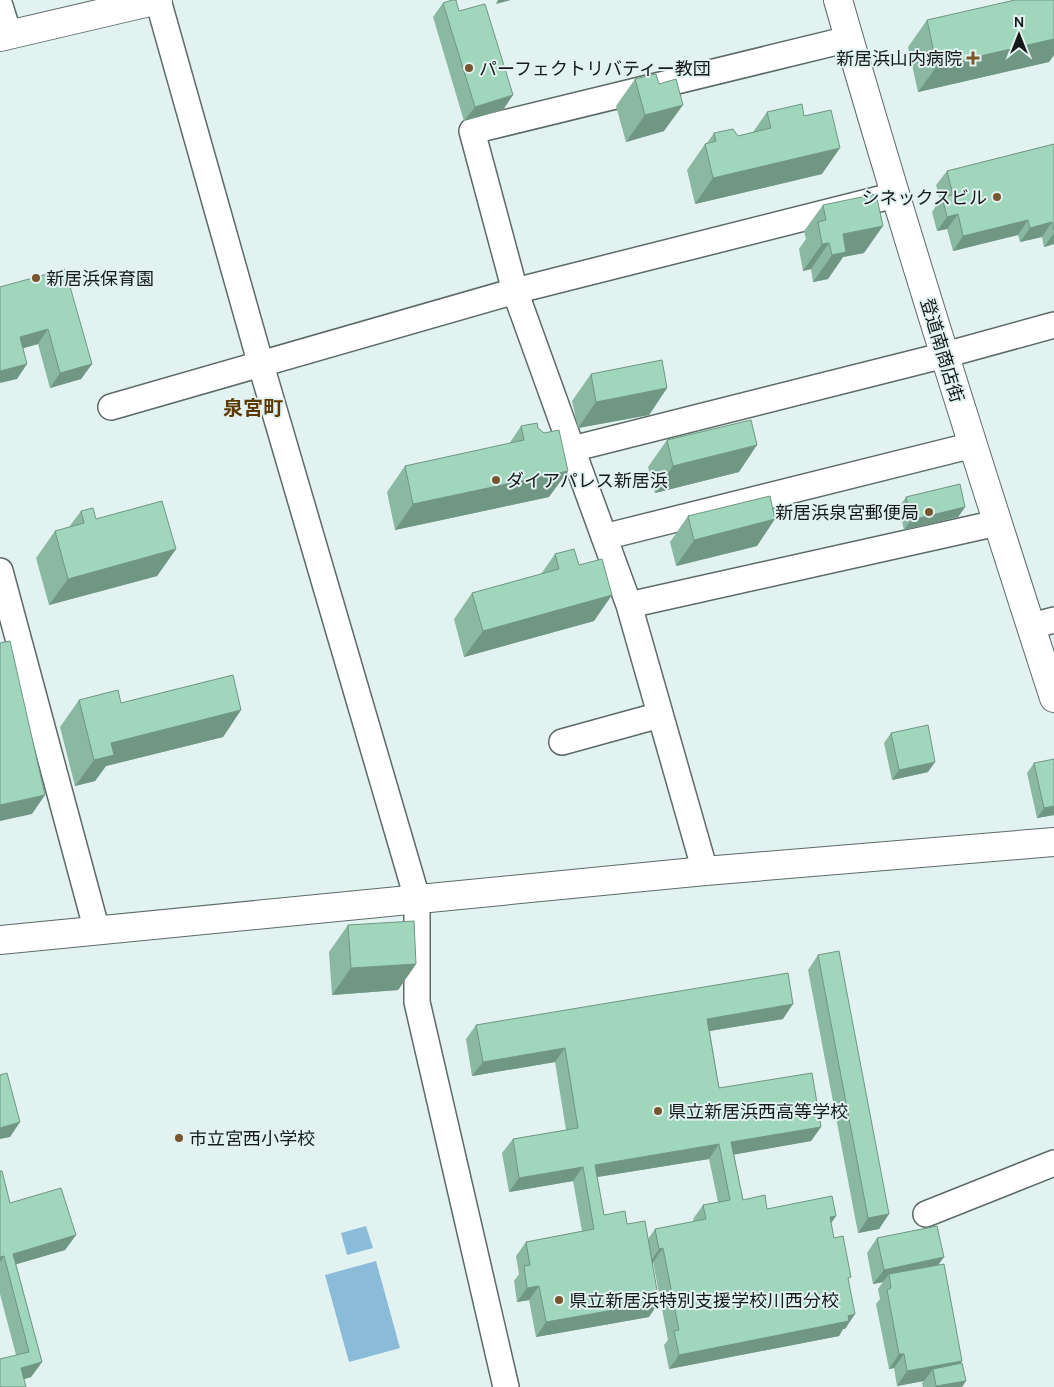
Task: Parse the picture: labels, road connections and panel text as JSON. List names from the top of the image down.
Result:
{
  "streets": {
    "street": ["登道南商店街"]
  },
  "districts": ["泉宮町"],
  "places": {
    "health": ["新居浜山内病院"],
    "other": [
      "パーフェクトリバティー教団",
      "シネックスビル",
      "新居浜保育園",
      "ダイアパレス新居浜",
      "新居浜泉宮郵便局",
      "県立新居浜西高等学校",
      "市立宮西小学校",
      "県立新居浜特別支援学校川西分校"
    ]
  },
  "north": "top"
}
